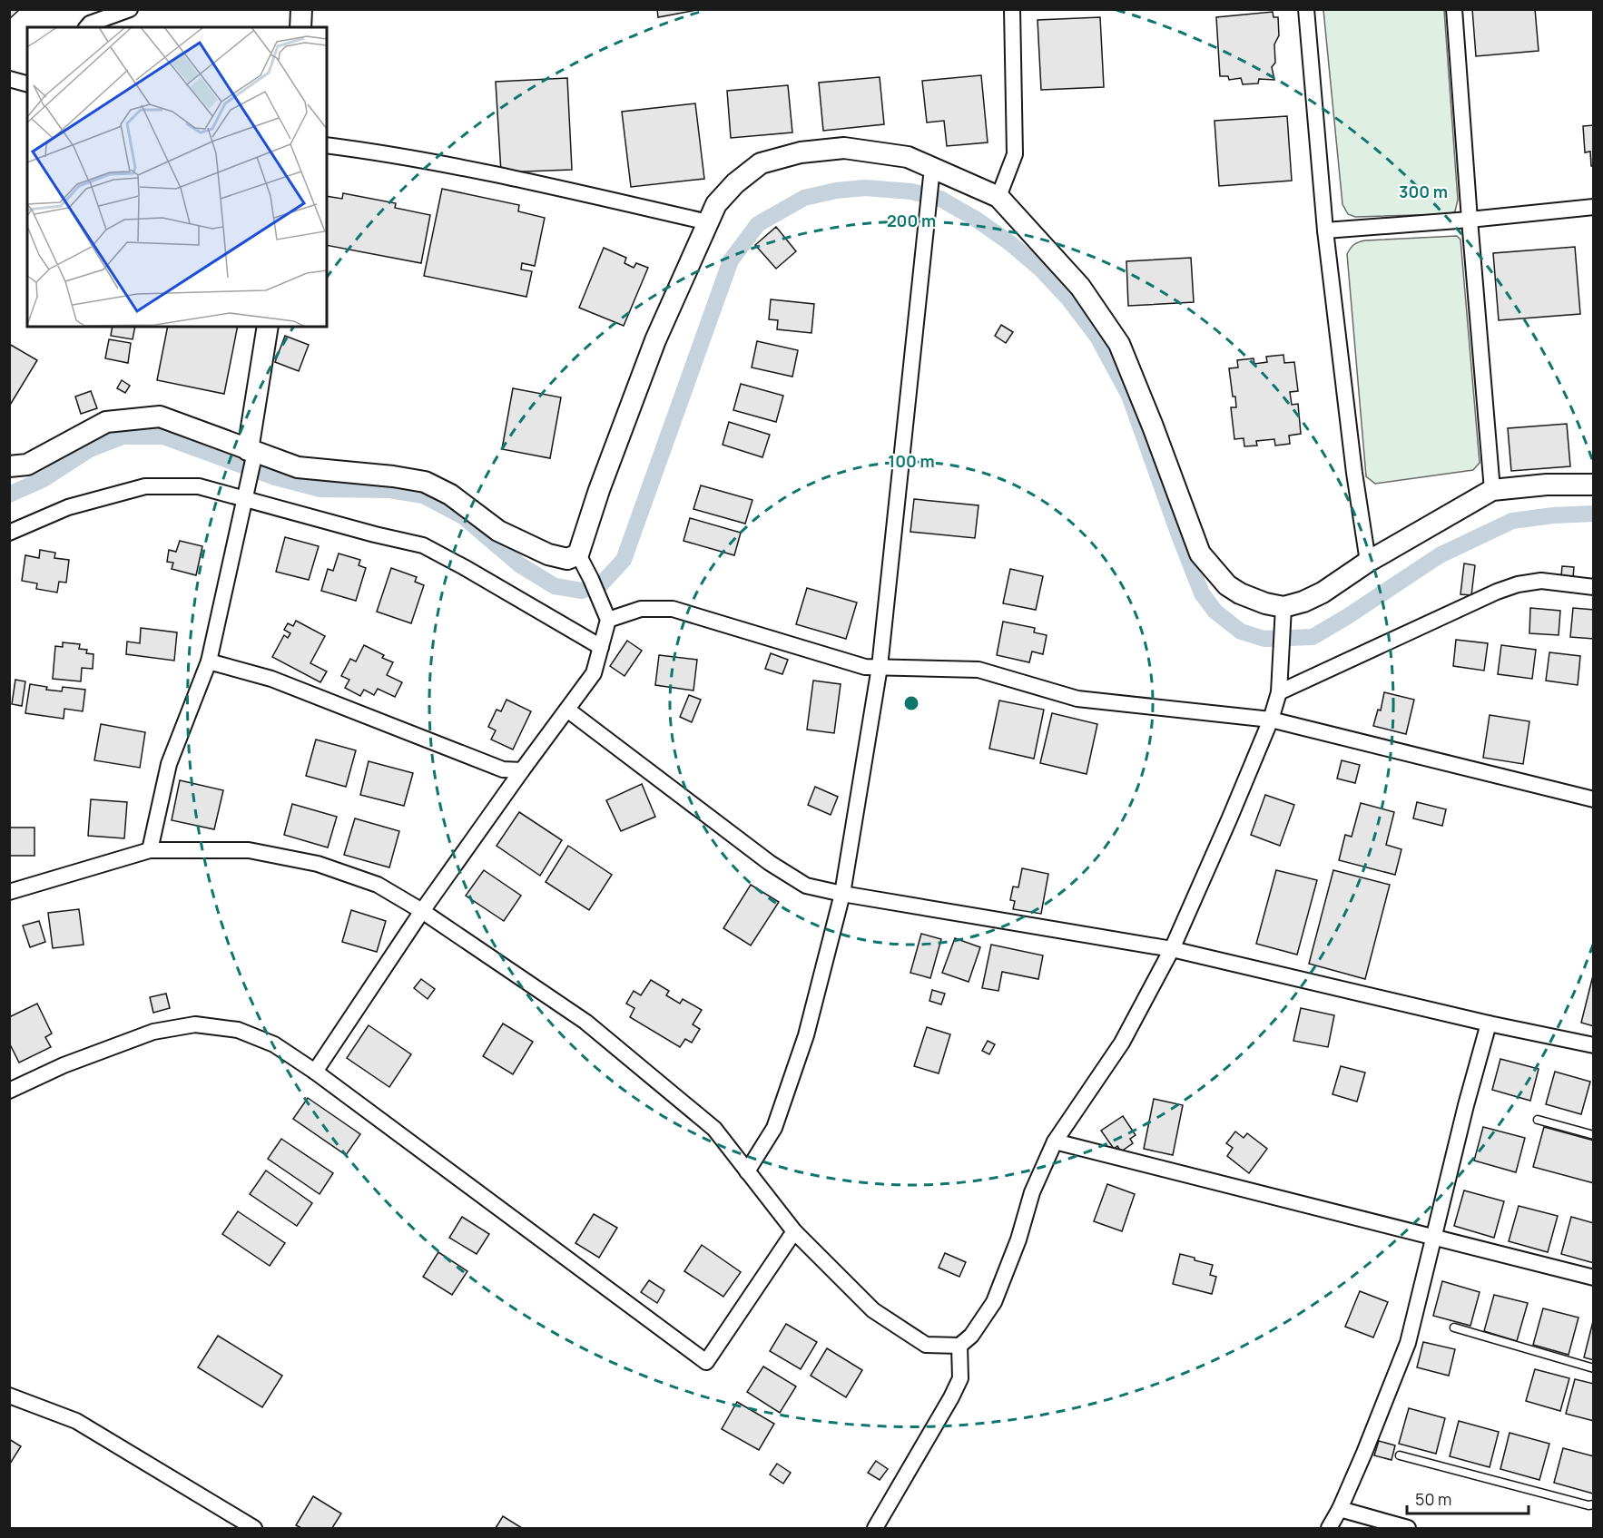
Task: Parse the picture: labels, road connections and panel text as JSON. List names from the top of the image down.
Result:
{
  "scale_bar": "50 m",
  "rings": ["300 m", "200 m", "100 m"]
}
